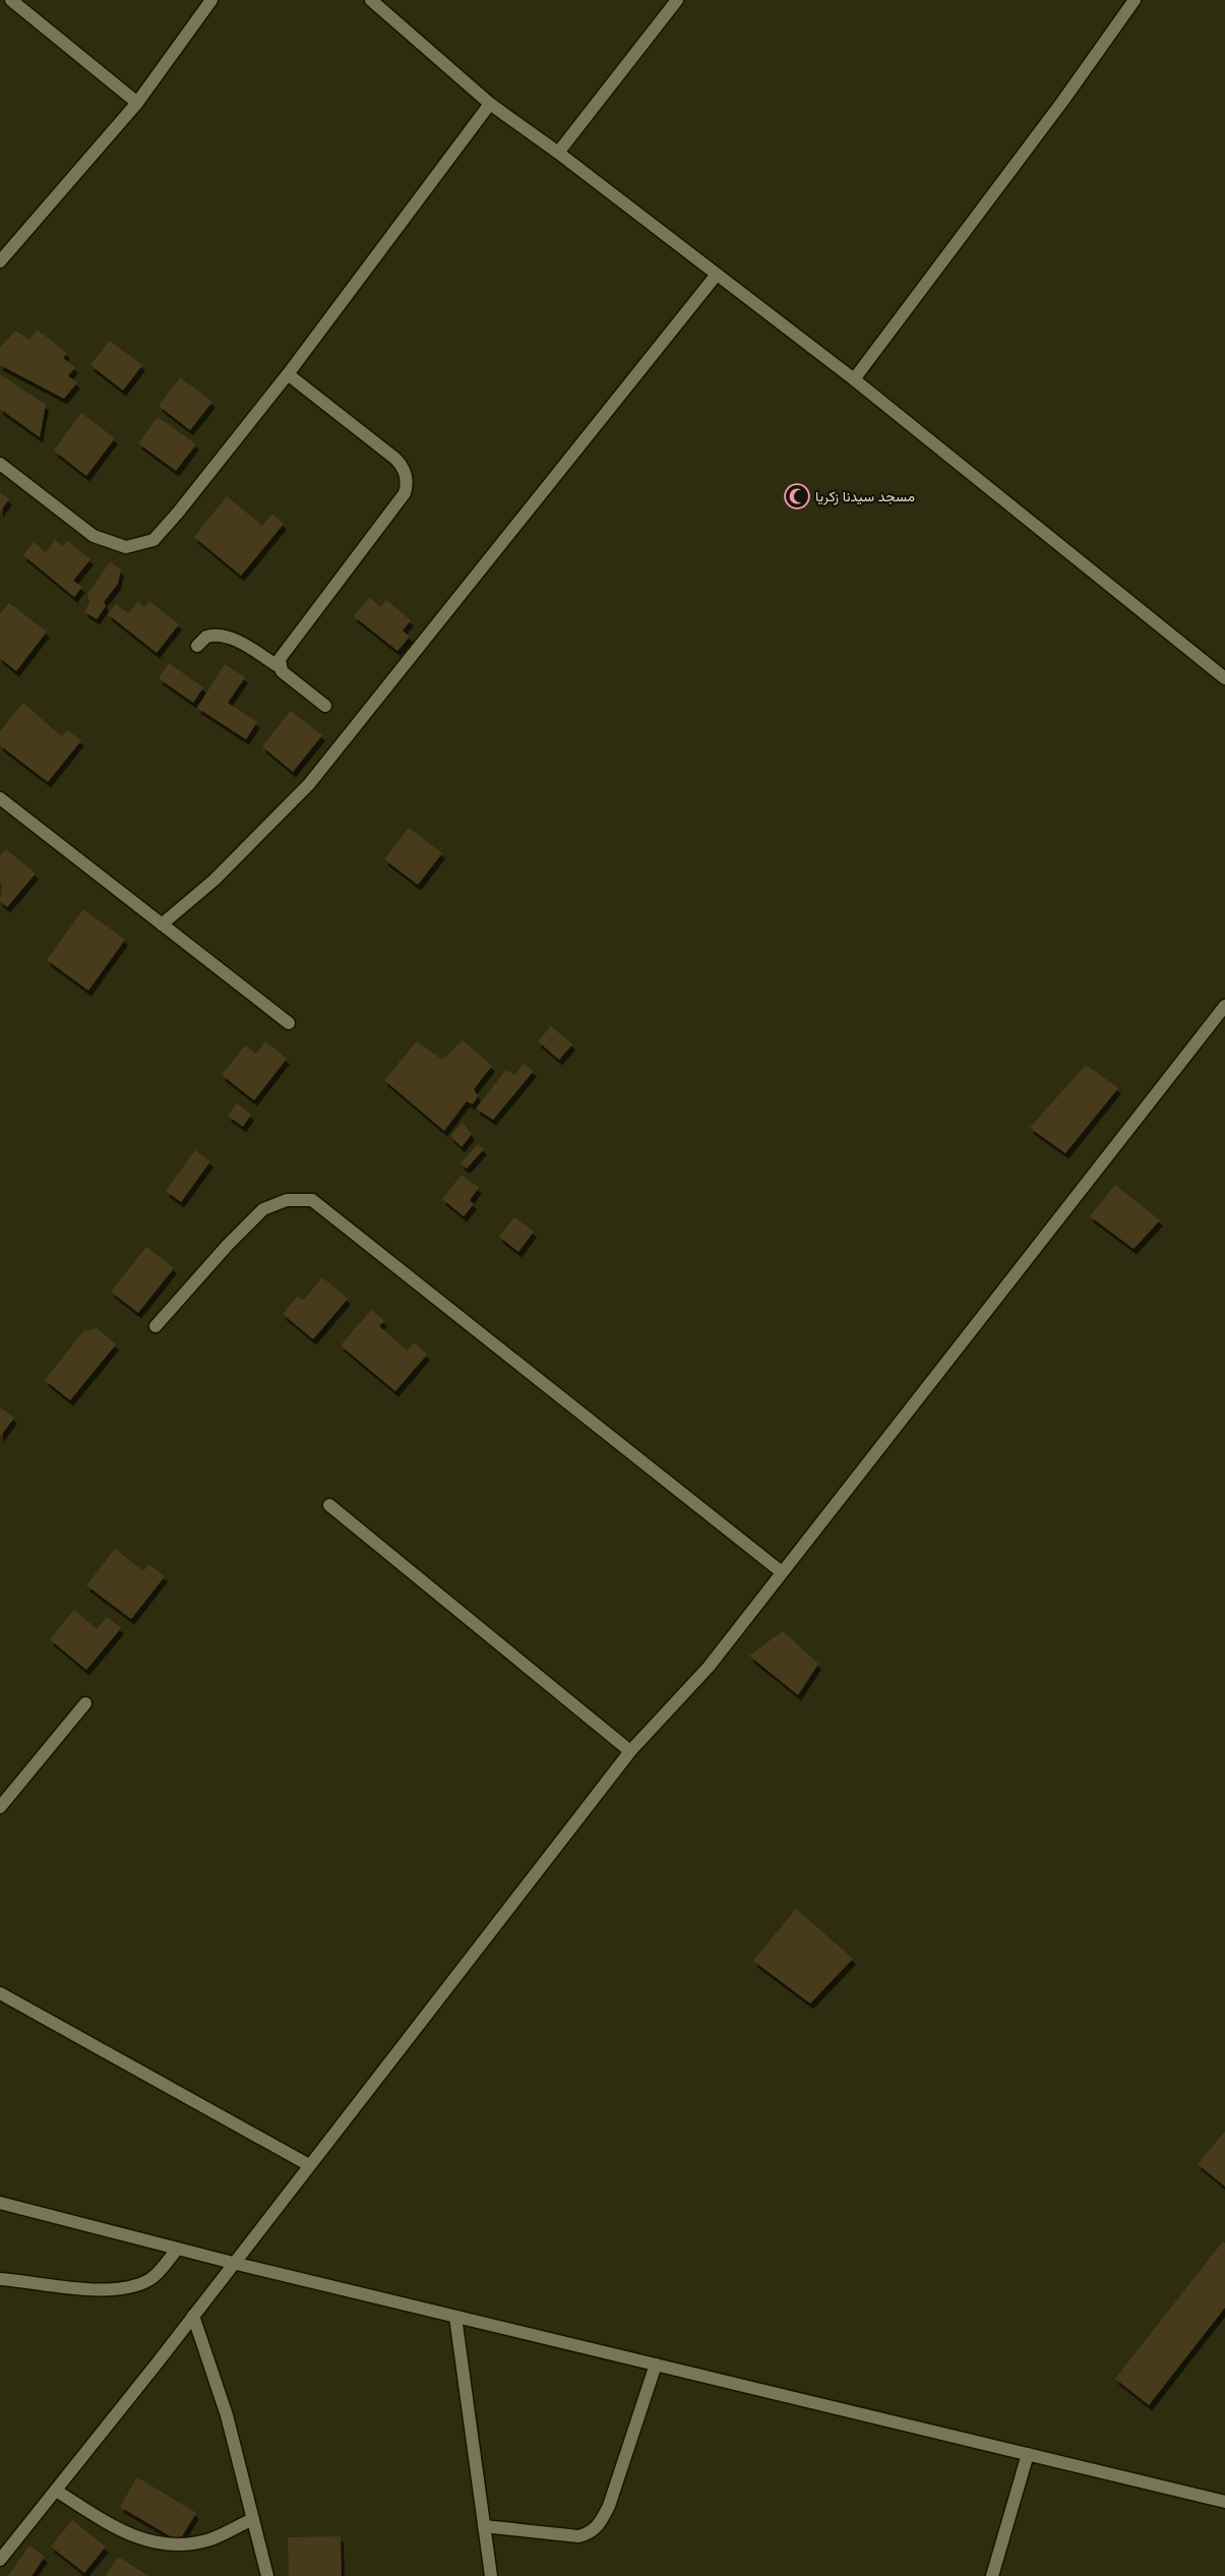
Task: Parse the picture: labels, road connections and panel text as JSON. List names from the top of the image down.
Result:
{
  "places": {
    "mosque": ["مسجد سيدنا زكريا"]
  }
}
